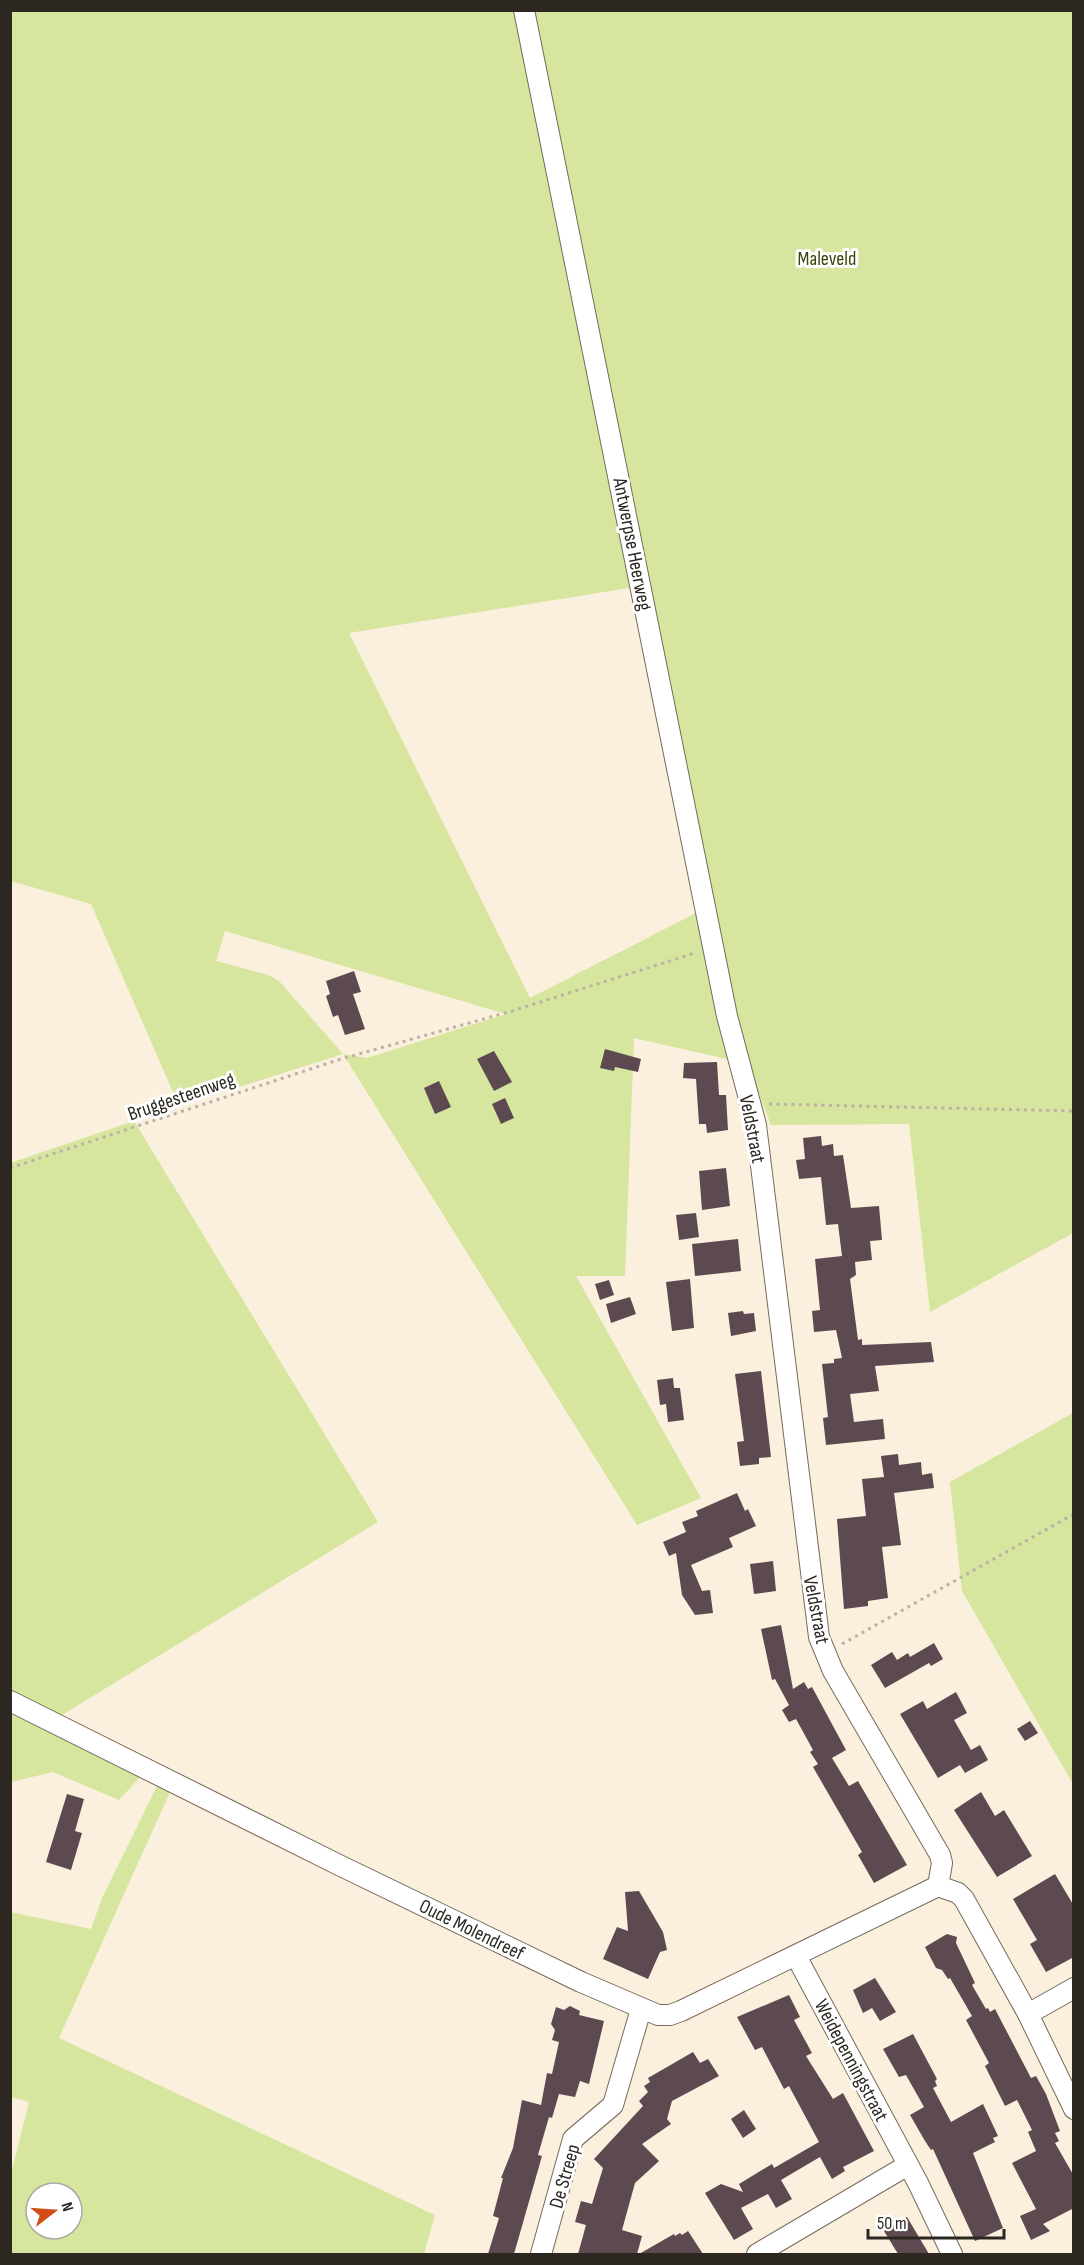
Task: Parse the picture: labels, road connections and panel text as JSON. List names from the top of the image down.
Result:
{
  "streets": {
    "street": [
      "Antwerpse Heerweg",
      "Veldstraat",
      "Oude Molendreef",
      "Weidepenningstraat",
      "De Streep"
    ],
    "path": ["Bruggesteenweg"]
  },
  "crossings": [
    ["Antwerpse Heerweg", "Bruggesteenweg"],
    ["Antwerpse Heerweg", "Veldstraat"],
    ["Veldstraat", "Oude Molendreef"],
    ["Oude Molendreef", "Weidepenningstraat"],
    ["Oude Molendreef", "De Streep"]
  ],
  "parks": ["Maleveld"],
  "scale_bar": "50 m",
  "north": "right"
}
